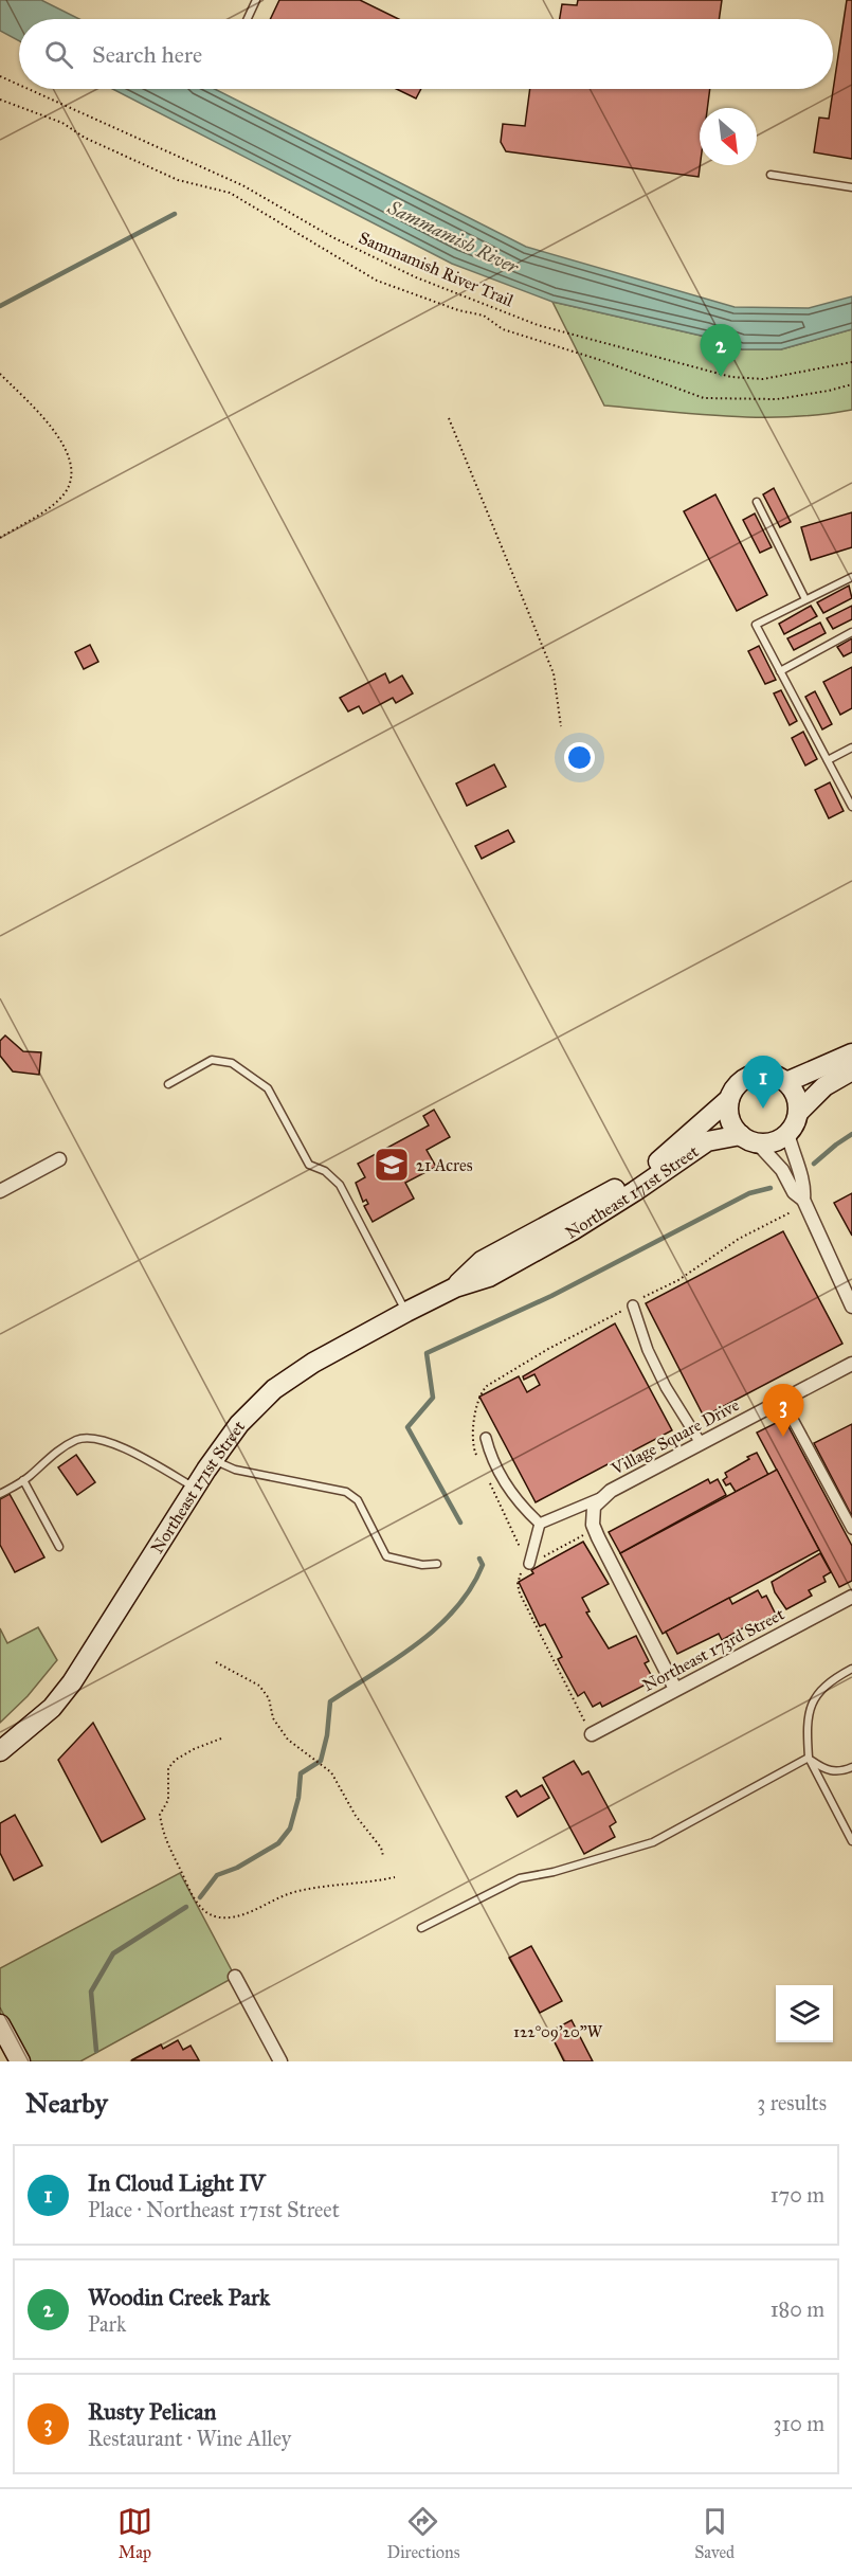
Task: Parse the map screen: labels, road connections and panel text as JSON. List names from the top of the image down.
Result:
{
  "streets": {
    "main road": ["Northeast 171st Street"],
    "street": ["Village Square Drive", "Northeast 173rd Street"],
    "path": ["Sammamish River Trail"]
  },
  "crossings": [
    ["Village Square Drive", "Northeast 173rd Street"]
  ],
  "water": ["Sammamish River"],
  "places": {
    "school or university": ["21 Acres"]
  },
  "north": "bottom right",
  "page": {
    "search": "Search here",
    "pins": ["2", "1", "3"],
    "heading": ["Nearby", "3 results"],
    "list": [
      {
        "mark": "1",
        "name": "In Cloud Light IV",
        "note": "Place · Northeast 171st Street",
        "value": "170 m"
      },
      {
        "mark": "2",
        "name": "Woodin Creek Park",
        "note": "Park",
        "value": "180 m"
      },
      {
        "mark": "3",
        "name": "Rusty Pelican",
        "note": "Restaurant · Wine Alley",
        "value": "310 m"
      }
    ],
    "nav": ["Map", "Directions", "Saved"]
  },
  "coordinates": ["122°09'20\"W"]
}
